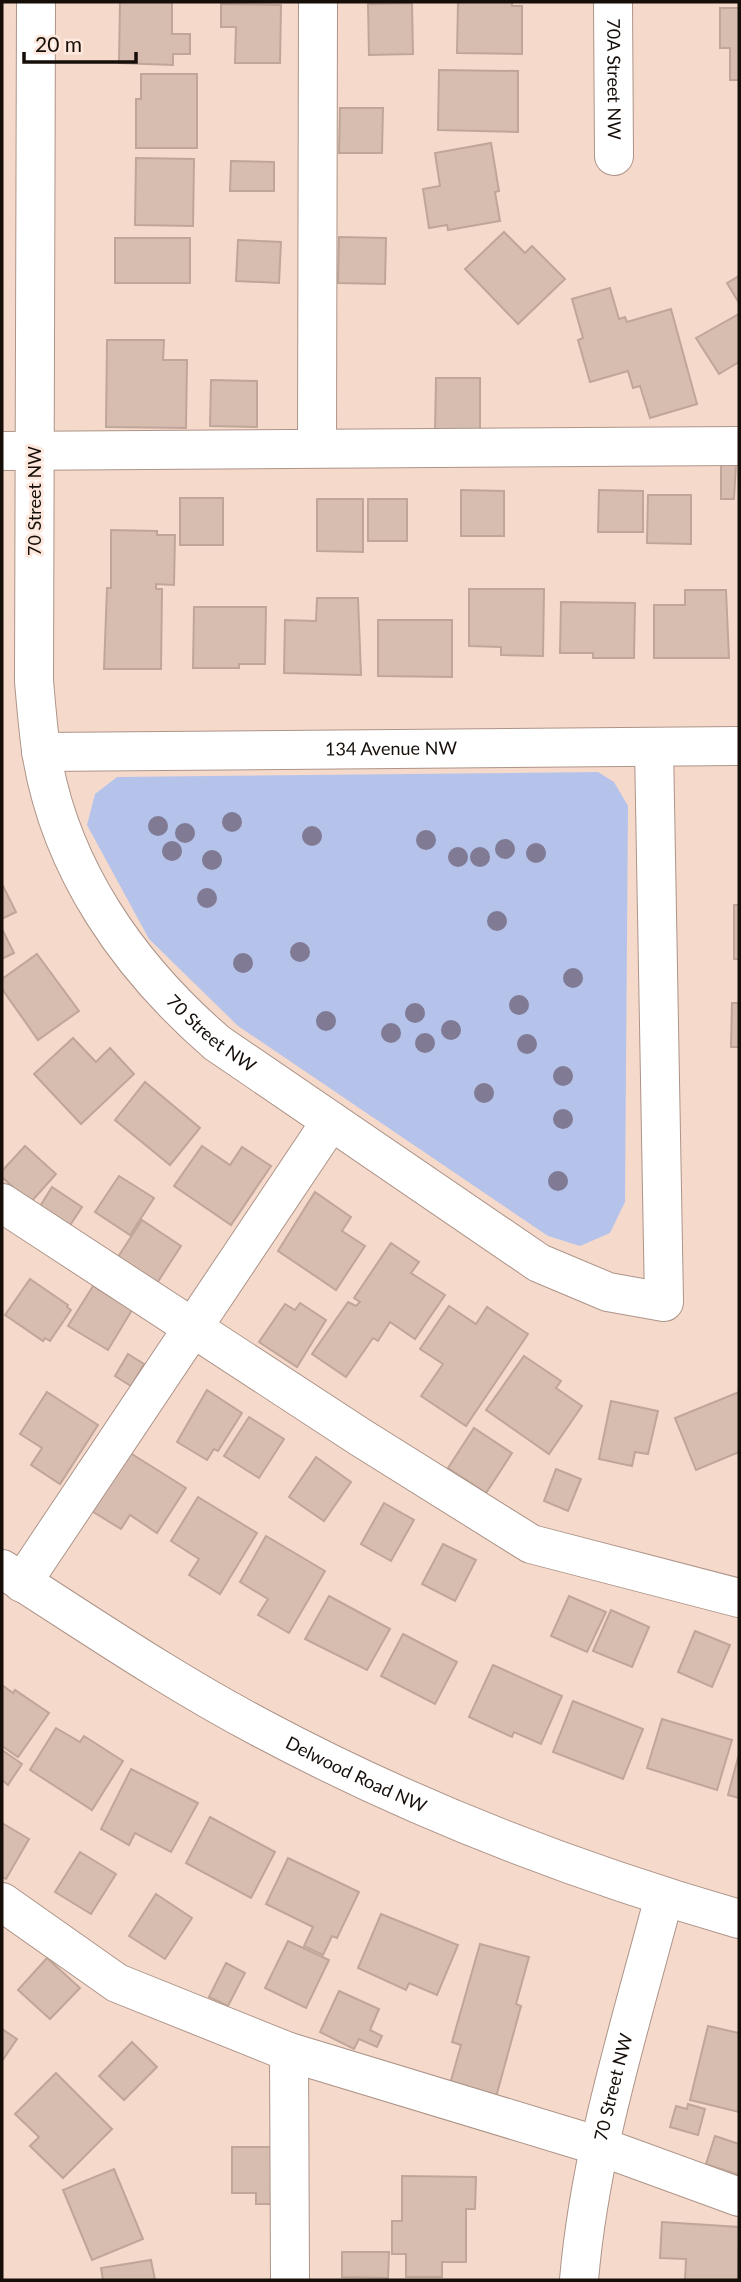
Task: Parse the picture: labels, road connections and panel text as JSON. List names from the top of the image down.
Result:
{
  "streets": {
    "street": [
      "70A Street NW",
      "70 Street NW",
      "134 Avenue NW",
      "Delwood Road NW"
    ]
  },
  "crossings": [
    ["70 Street NW", "134 Avenue NW"],
    ["70 Street NW", "Delwood Road NW"]
  ],
  "scale_bar": "20 m"
}
